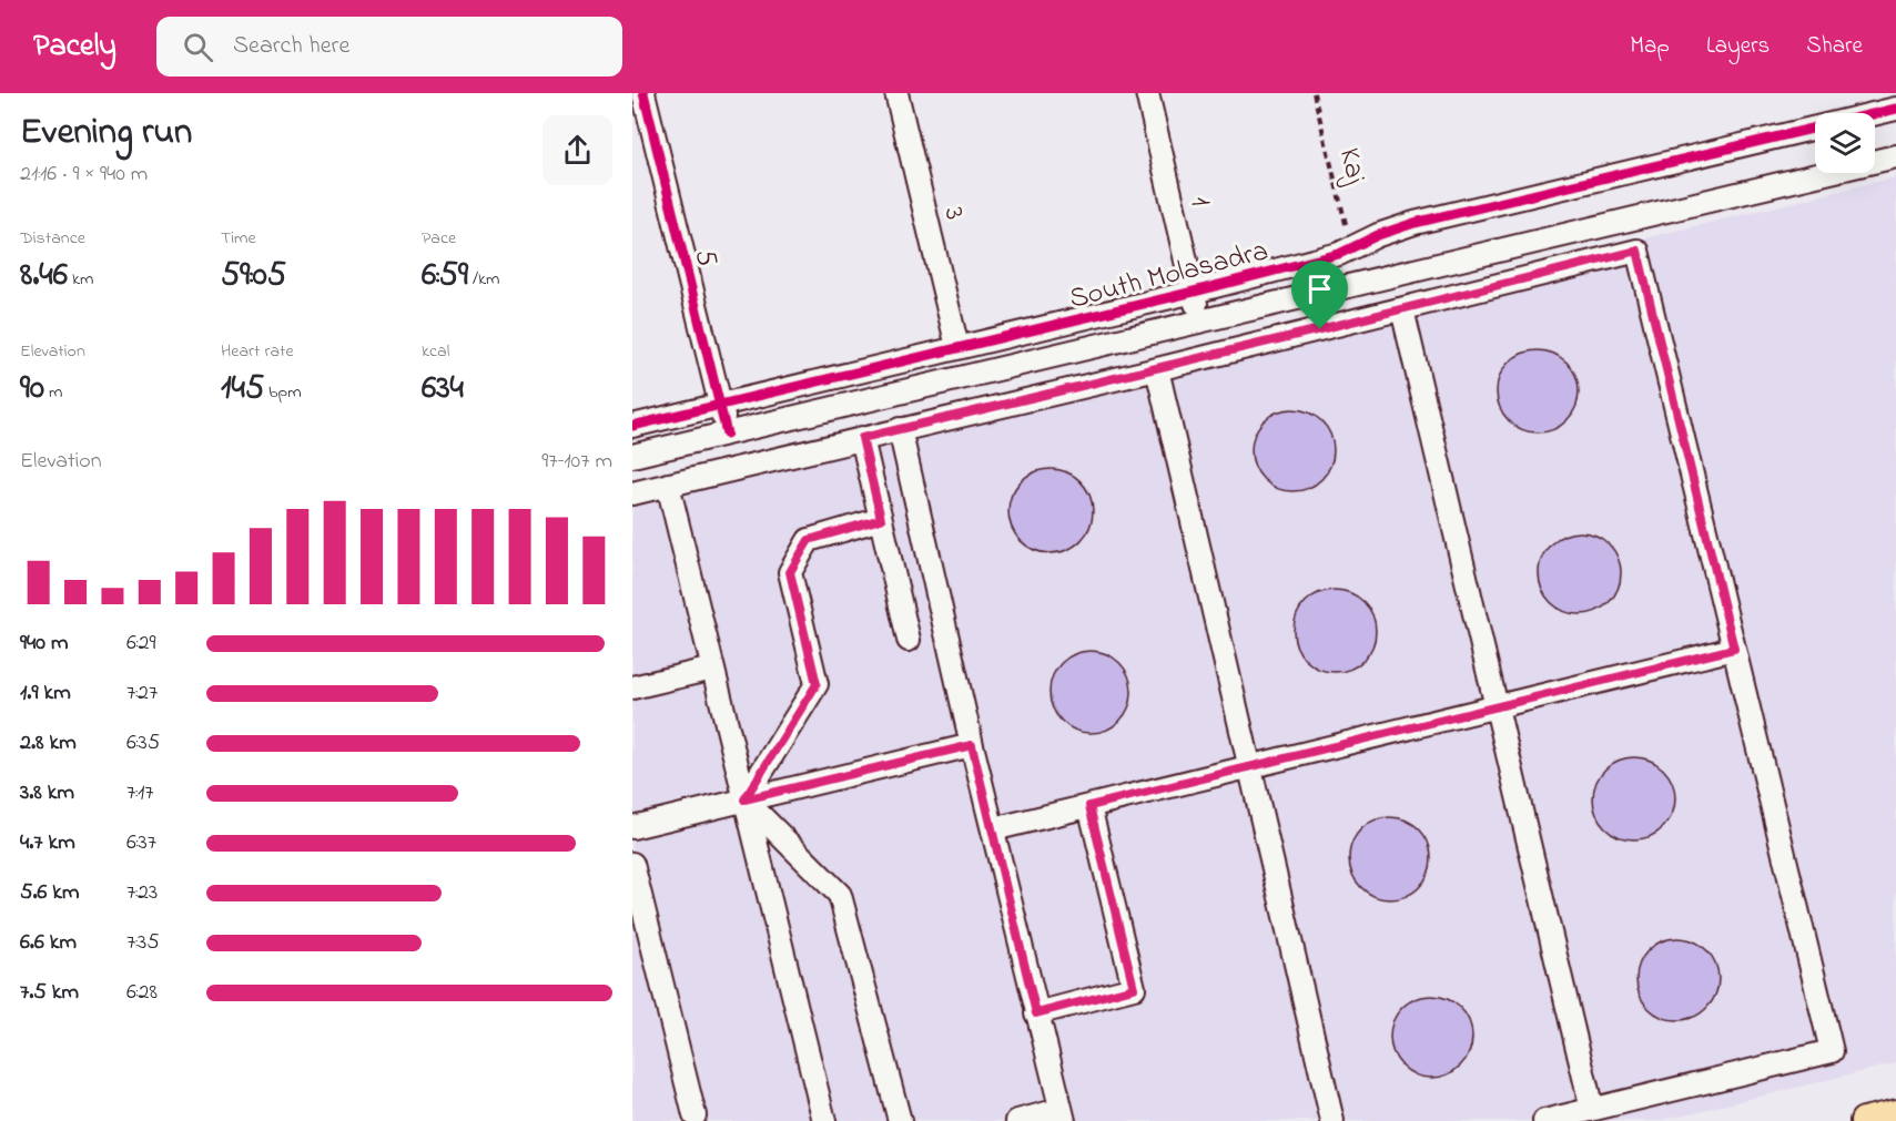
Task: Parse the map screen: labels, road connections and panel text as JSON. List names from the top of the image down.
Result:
{
  "streets": {
    "street": [
      "1",
      "3",
      "5",
      "South Molasadra"
    ],
    "path": ["Kaj"]
  },
  "crossings": [
    ["Kaj", "South Molasadra"],
    ["1", "South Molasadra"],
    ["3", "South Molasadra"],
    ["5", "South Molasadra"]
  ],
  "page": {
    "header": "Pacely",
    "search": "Search here",
    "nav": ["Map", "Layers", "Share"],
    "heading": ["Evening run", "21:16 · 9 × 940 m"],
    "stats": [
      ["Distance", "8.46 km"],
      ["Time", "59:05"],
      ["Pace", "6:59 /km"],
      ["Elevation", "90 m"],
      ["Heart rate", "145 bpm"],
      ["kcal", "634"]
    ],
    "chart": ["Elevation", "97–107 m"],
    "list": [
      {
        "name": "940 m",
        "note": "6:29"
      },
      {
        "name": "1.9 km",
        "note": "7:27"
      },
      {
        "name": "2.8 km",
        "note": "6:35"
      },
      {
        "name": "3.8 km",
        "note": "7:17"
      },
      {
        "name": "4.7 km",
        "note": "6:37"
      },
      {
        "name": "5.6 km",
        "note": "7:23"
      },
      {
        "name": "6.6 km",
        "note": "7:35"
      },
      {
        "name": "7.5 km",
        "note": "6:28"
      }
    ]
  }
}
